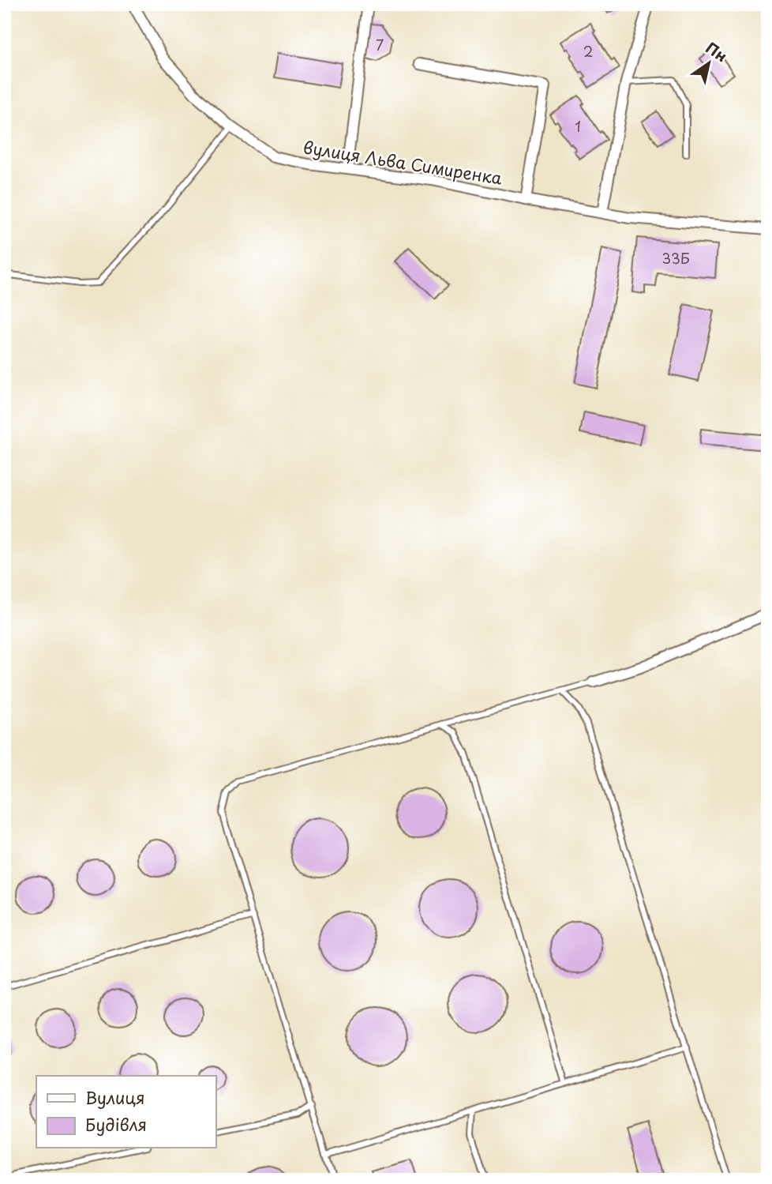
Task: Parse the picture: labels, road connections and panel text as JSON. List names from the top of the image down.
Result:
{
  "streets": {
    "street": ["вулиця Льва Симиренка"]
  },
  "house_numbers": [
    "7",
    "2",
    "1",
    "33Б"
  ],
  "legend": ["Вулиця", "Будівля"],
  "north": "top right"
}
